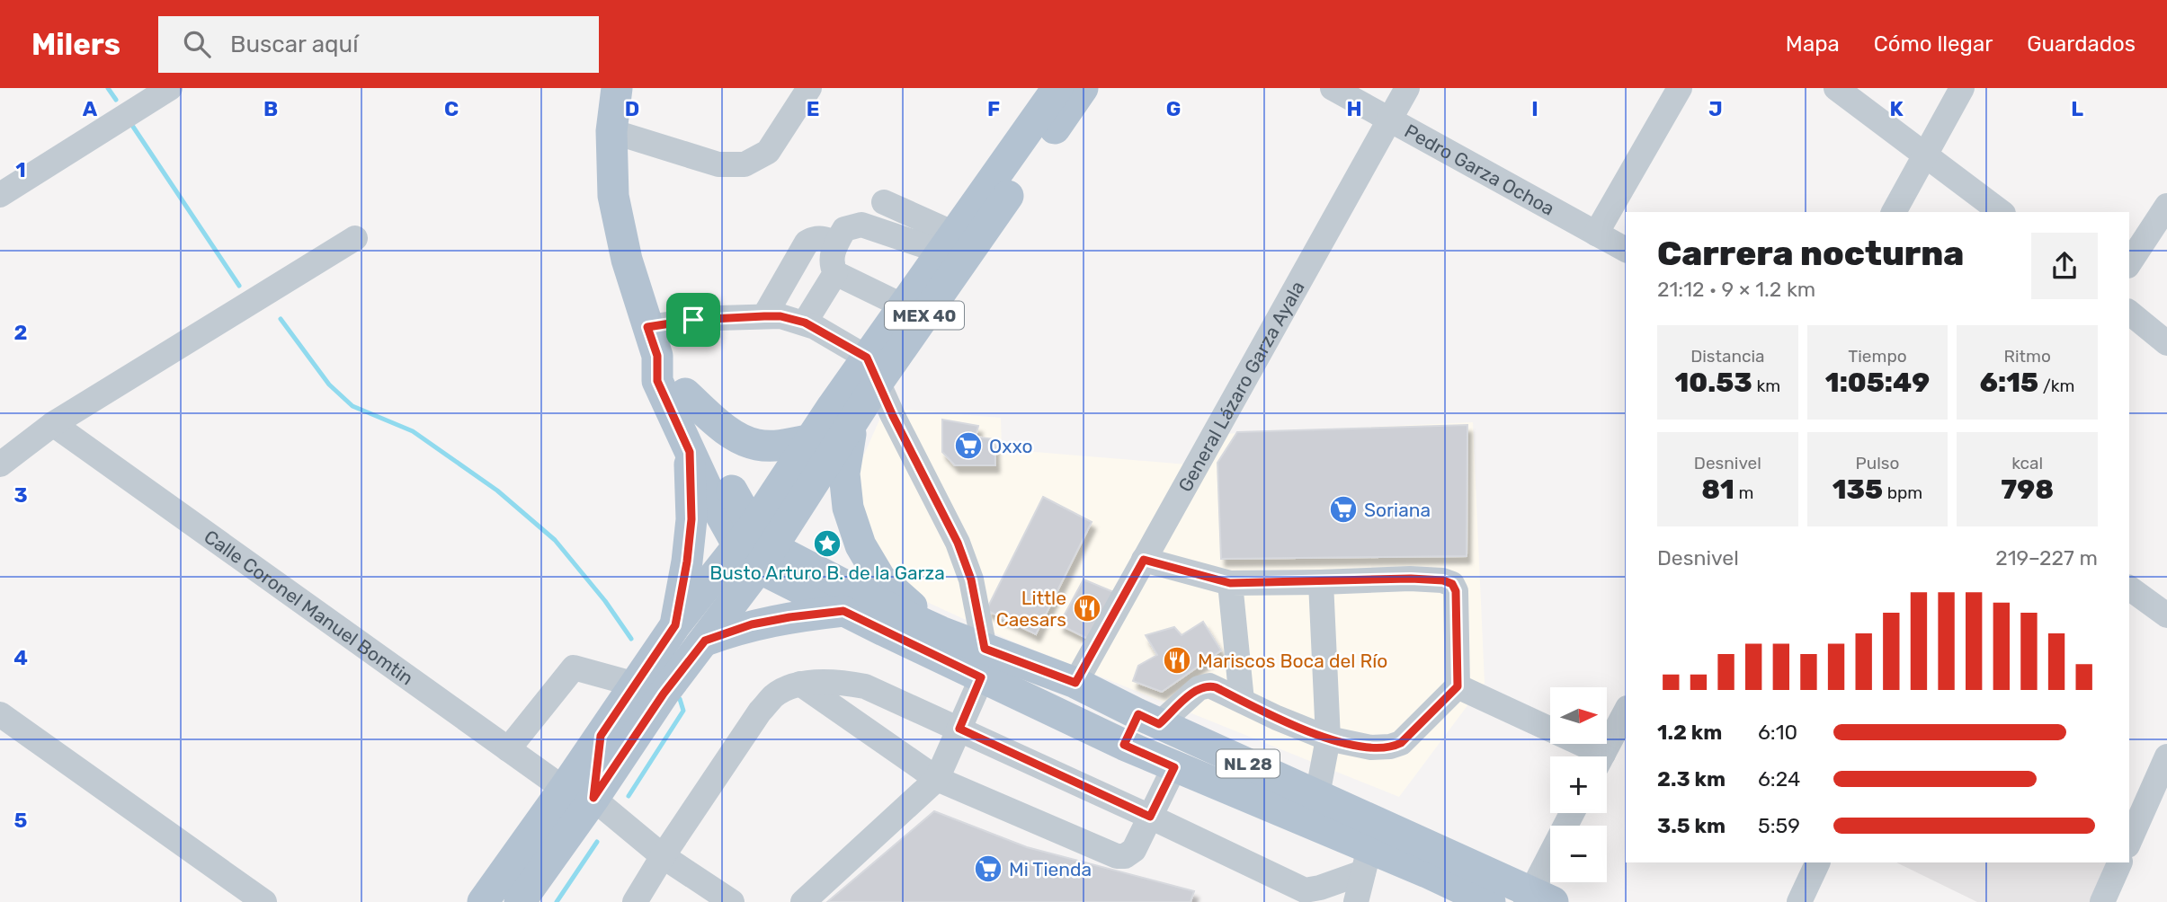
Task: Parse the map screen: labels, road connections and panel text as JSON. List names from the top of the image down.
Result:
{
  "streets": {
    "main road": ["MEX 40", "NL 28"],
    "street": ["Pedro Garza Ochoa", "General Lázaro Garza Ayala", "Calle Coronel Manuel Bomtin"]
  },
  "crossings": [
    ["Pedro Garza Ochoa", "General Lázaro Garza Ayala"],
    ["MEX 40", "Calle Coronel Manuel Bomtin"],
    ["MEX 40", "NL 28"],
    ["General Lázaro Garza Ayala", "NL 28"]
  ],
  "places": {
    "supermarket": ["Oxxo", "Soriana", "Mi Tienda"],
    "place": ["Busto Arturo B. de la Garza"],
    "restaurant": ["Little Caesars", "Mariscos Boca del Río"]
  },
  "north": "right",
  "page": {
    "header": "Milers",
    "search": "Buscar aquí",
    "nav": ["Mapa", "Cómo llegar", "Guardados"],
    "heading": ["Carrera nocturna", "21:12 · 9 × 1.2 km"],
    "stats": [
      ["Distancia", "10.53 km"],
      ["Tiempo", "1:05:49"],
      ["Ritmo", "6:15 /km"],
      ["Desnivel", "81 m"],
      ["Pulso", "135 bpm"],
      ["kcal", "798"]
    ],
    "chart": ["Desnivel", "219–227 m"],
    "map_buttons": ["+", "−"],
    "list": [
      {
        "name": "1.2 km",
        "note": "6:10"
      },
      {
        "name": "2.3 km",
        "note": "6:24"
      },
      {
        "name": "3.5 km",
        "note": "5:59"
      }
    ]
  },
  "grid": {
    "columns": [
      "A",
      "B",
      "C",
      "D",
      "E",
      "F",
      "G",
      "H",
      "I",
      "J",
      "K",
      "L"
    ],
    "rows": [
      "1",
      "2",
      "3",
      "4",
      "5"
    ]
  }
}
